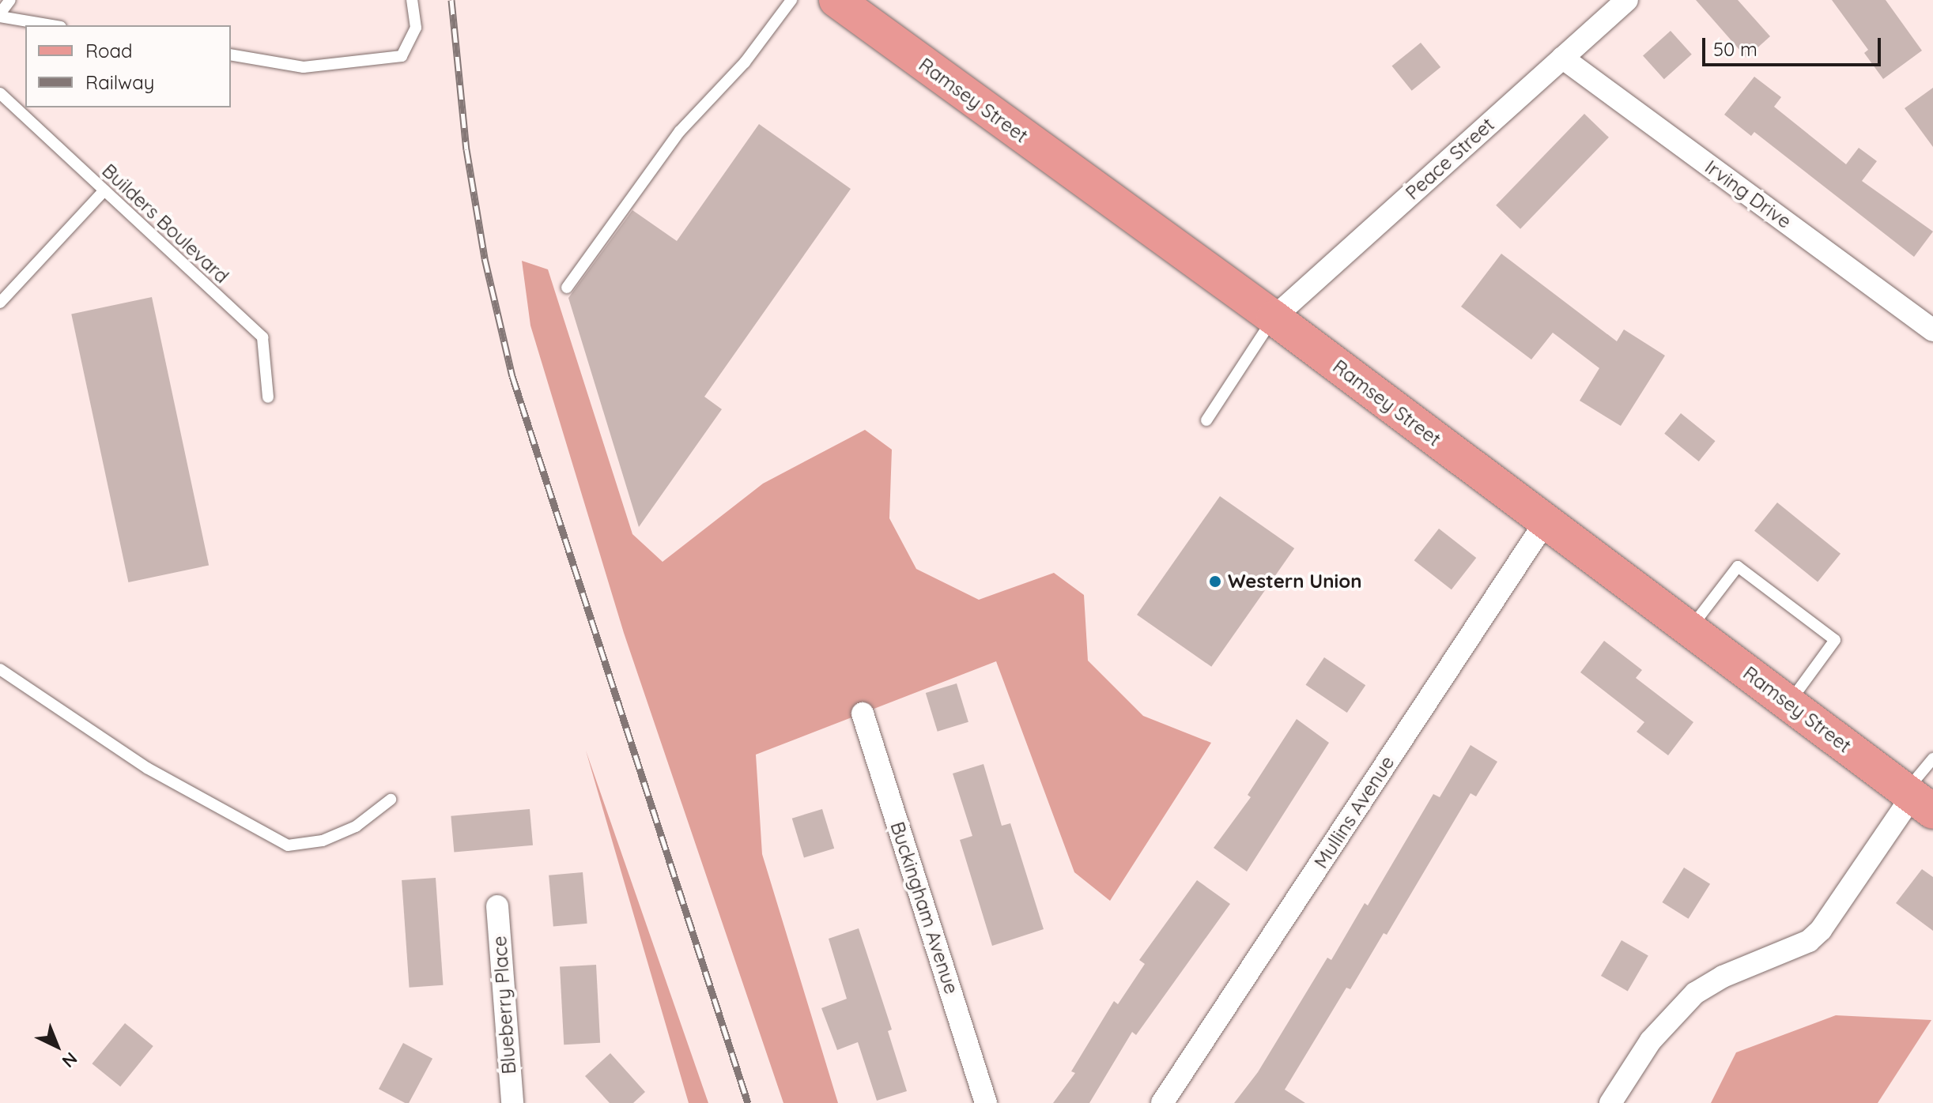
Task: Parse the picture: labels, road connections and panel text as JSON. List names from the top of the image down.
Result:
{
  "streets": {
    "main road": ["Ramsey Street"],
    "street": [
      "Peace Street",
      "Irving Drive",
      "Mullins Avenue",
      "Buckingham Avenue",
      "Blueberry Place"
    ],
    "lane": ["Builders Boulevard"]
  },
  "crossings": [
    ["Ramsey Street", "Peace Street"],
    ["Ramsey Street", "Mullins Avenue"],
    ["Peace Street", "Irving Drive"]
  ],
  "places": ["Western Union"],
  "legend": ["Road", "Railway"],
  "scale_bar": "50 m",
  "north": "bottom right"
}
